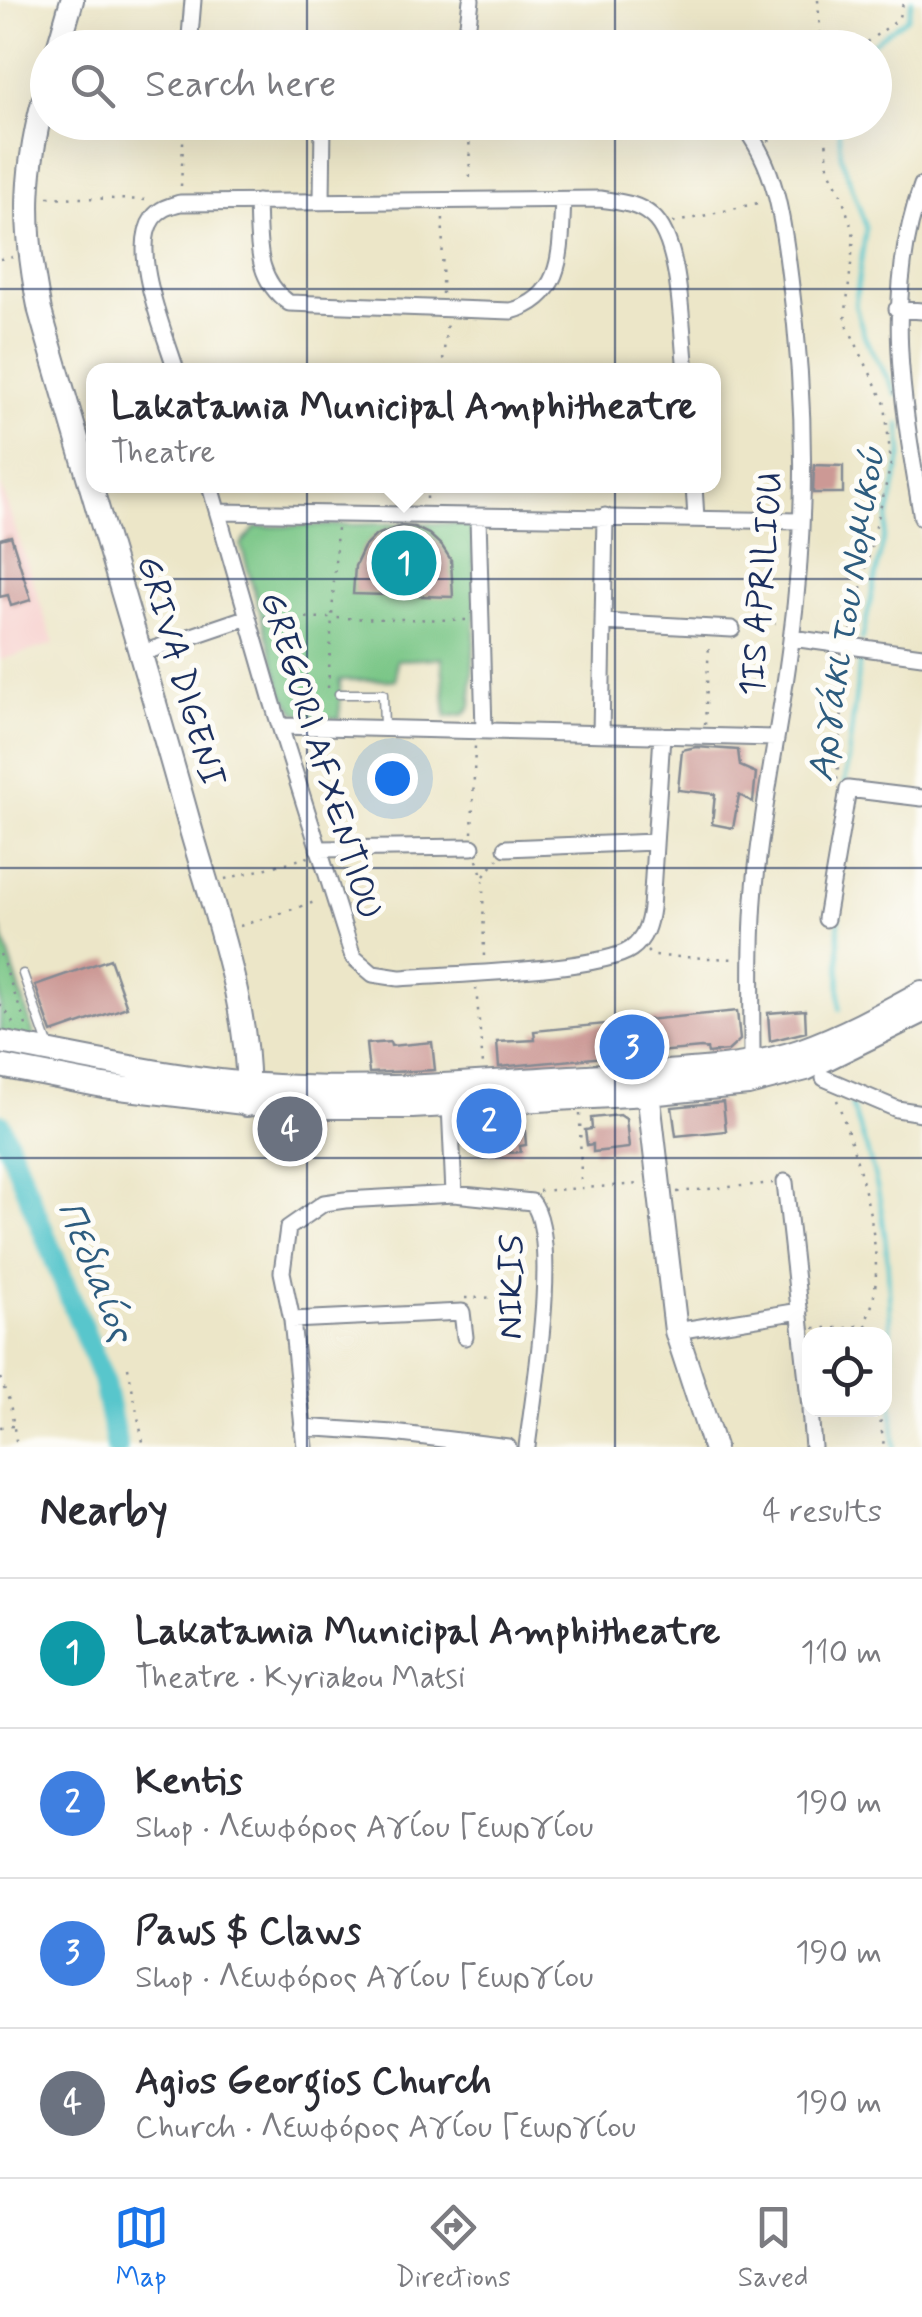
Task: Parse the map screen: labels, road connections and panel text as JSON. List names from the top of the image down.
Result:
{
  "streets": {
    "main road": ["GRIVA DIGENI"],
    "street": ["1IS APRILIOU", "GREGORI AFXENTIOU", "NIKIS"]
  },
  "water": ["Αργάκι του Νομικού", "Πεδιαίος"],
  "page": {
    "search": "Search here",
    "popup": ["Lakatamia Municipal Amphitheatre", "Theatre"],
    "pins": [
      "1",
      "3",
      "2",
      "4"
    ],
    "heading": ["Nearby", "4 results"],
    "list": [
      {
        "mark": "1",
        "name": "Lakatamia Municipal Amphitheatre",
        "note": "Theatre · Kyriakou Matsi",
        "value": "110 m"
      },
      {
        "mark": "2",
        "name": "Kentis",
        "note": "Shop · Λεωφόρος Αγίου Γεωργίου",
        "value": "190 m"
      },
      {
        "mark": "3",
        "name": "Paws $ Claws",
        "note": "Shop · Λεωφόρος Αγίου Γεωργίου",
        "value": "190 m"
      },
      {
        "mark": "4",
        "name": "Agios Georgios Church",
        "note": "Church · Λεωφόρος Αγίου Γεωργίου",
        "value": "190 m"
      }
    ],
    "nav": ["Map", "Directions", "Saved"]
  }
}
